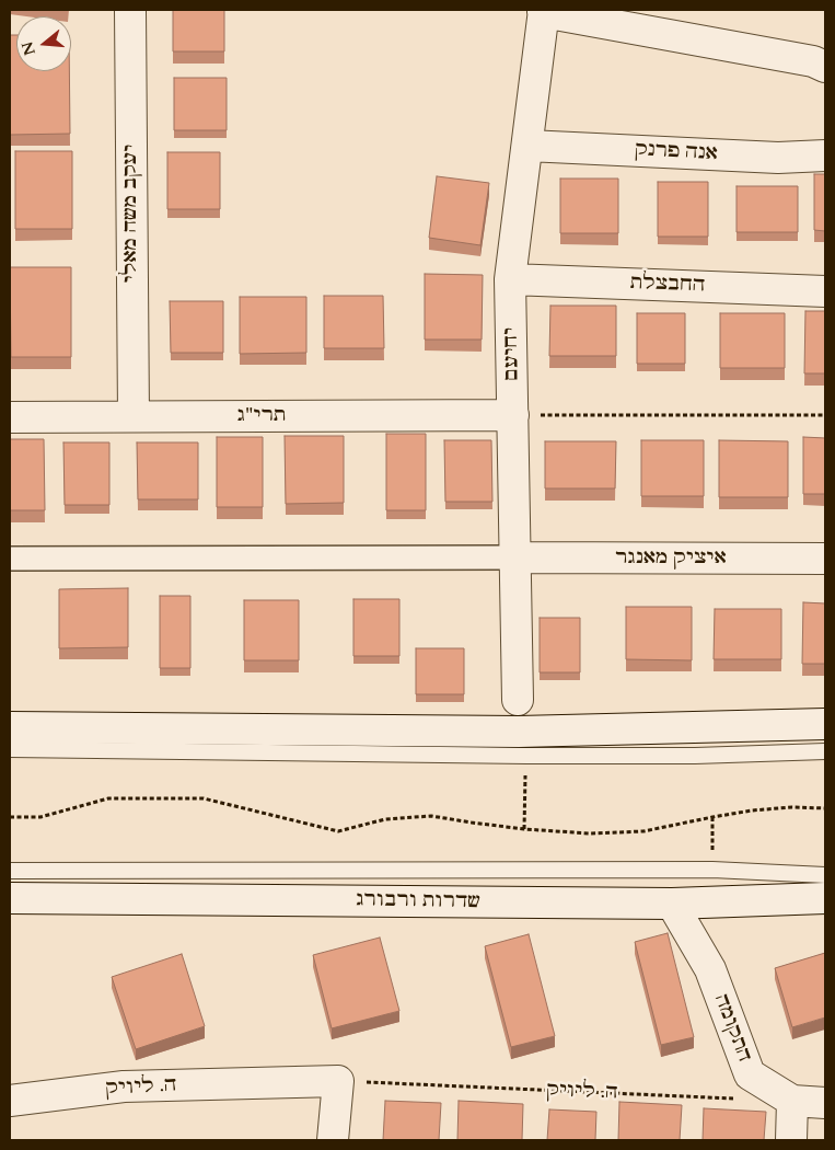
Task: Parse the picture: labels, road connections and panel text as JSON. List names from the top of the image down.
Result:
{
  "streets": {
    "street": [
      "אנה פרנק",
      "יעקב משה מאלי",
      "החבצלת",
      "יחיעם",
      "תרי\"ג",
      "איציק מאנגר",
      "שדרות ורבורג",
      "התקומה",
      "ה. ליויק"
    ]
  },
  "crossings": [
    ["אנה פרנק", "יחיעם"],
    ["יעקב משה מאלי", "תרי\"ג"],
    ["החבצלת", "יחיעם"],
    ["יחיעם", "תרי\"ג"],
    ["יחיעם", "איציק מאנגר"],
    ["שדרות ורבורג", "התקומה"]
  ],
  "north": "left"
}
